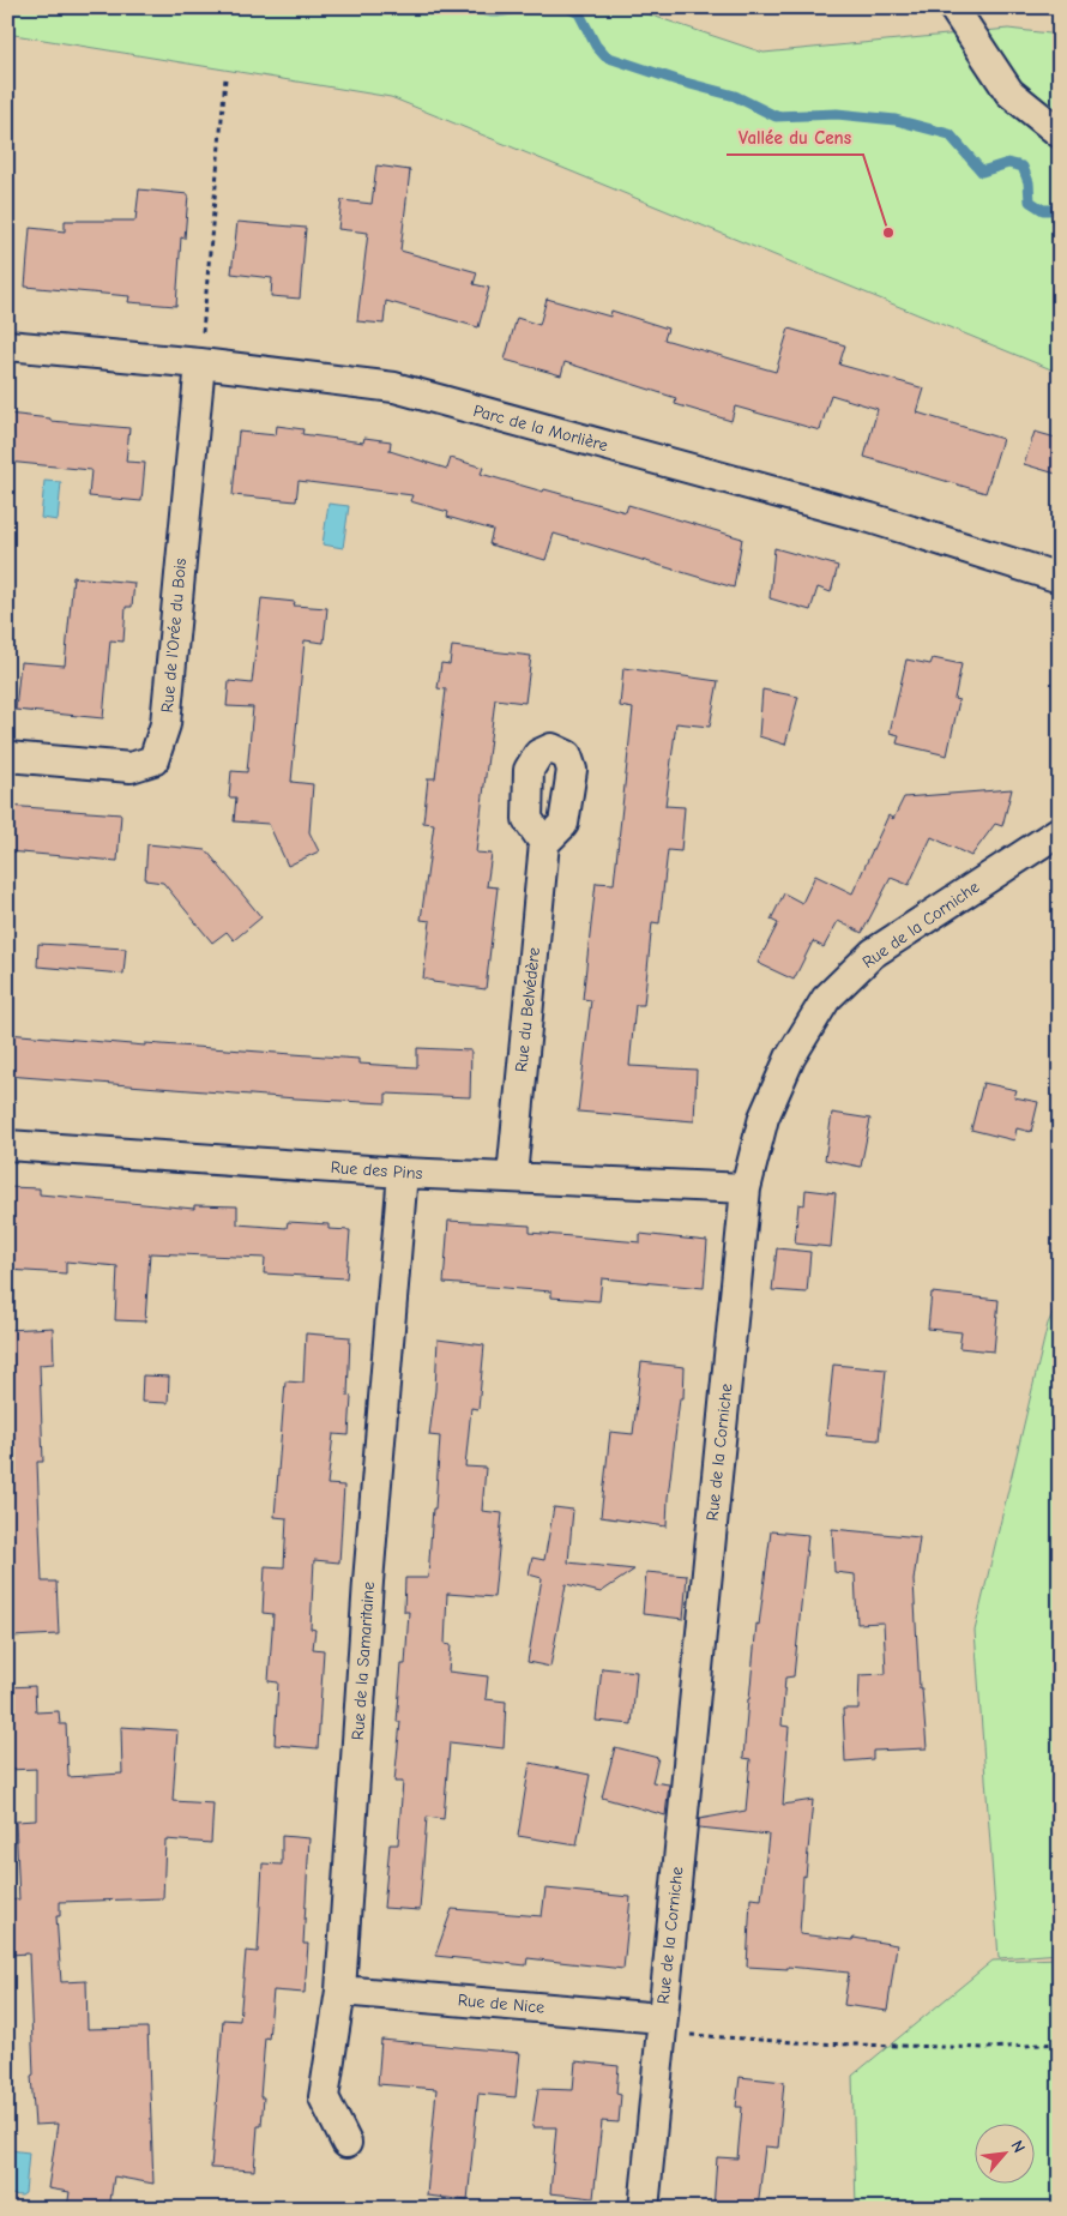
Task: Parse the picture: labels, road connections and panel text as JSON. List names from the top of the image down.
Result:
{
  "streets": {
    "street": [
      "Parc de la Morlière",
      "Rue de l'Orée du Bois",
      "Rue de la Corniche",
      "Rue du Belvédère",
      "Rue des Pins",
      "Rue de la Samaritaine",
      "Rue de Nice"
    ]
  },
  "crossings": [
    ["Parc de la Morlière", "Rue de l'Orée du Bois"],
    ["Rue de la Corniche", "Rue des Pins"],
    ["Rue de la Corniche", "Rue de Nice"],
    ["Rue du Belvédère", "Rue des Pins"],
    ["Rue des Pins", "Rue de la Samaritaine"],
    ["Rue de la Samaritaine", "Rue de Nice"]
  ],
  "places": ["Vallée du Cens"],
  "north": "top right"
}
